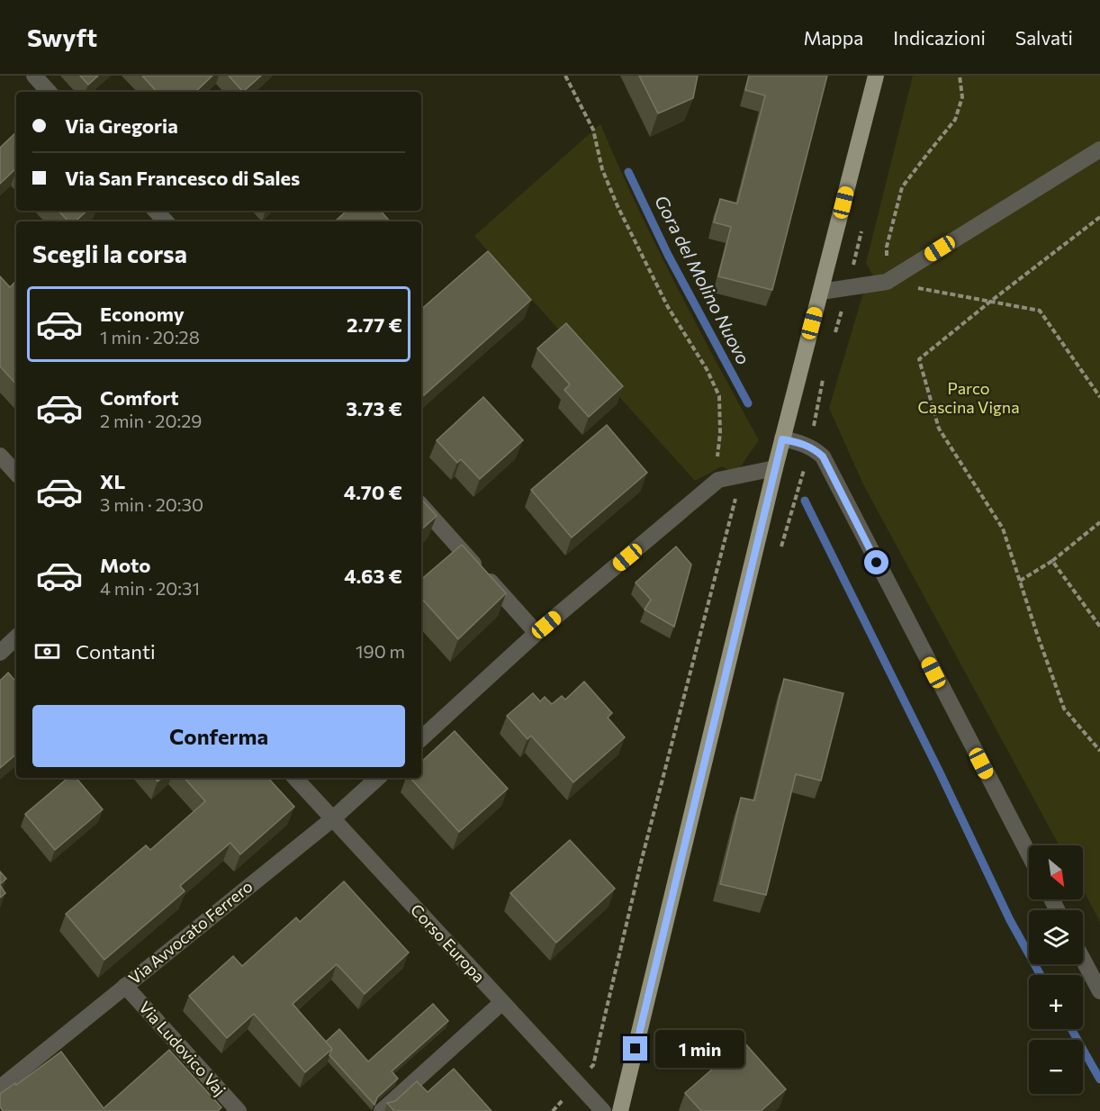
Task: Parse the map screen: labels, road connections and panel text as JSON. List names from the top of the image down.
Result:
{
  "streets": {
    "street": ["Via Avvocato Ferrero", "Corso Europa", "Via Ludovico Vaj"]
  },
  "crossings": [
    ["Via Avvocato Ferrero", "Corso Europa"],
    ["Via Avvocato Ferrero", "Via Ludovico Vaj"]
  ],
  "water": ["Gora del Molino Nuovo"],
  "parks": ["Parco Cascina Vigna"],
  "north": "bottom right",
  "page": {
    "header": "Swyft",
    "nav": ["Mappa", "Indicazioni", "Salvati"],
    "banner": ["Via Gregoria", "Via San Francesco di Sales"],
    "heading": "Scegli la corsa",
    "list": [
      {
        "name": "Economy",
        "note": "1 min · 20:28",
        "value": "2.77 €"
      },
      {
        "name": "Comfort",
        "note": "2 min · 20:29",
        "value": "3.73 €"
      },
      {
        "name": "XL",
        "note": "3 min · 20:30",
        "value": "4.70 €"
      },
      {
        "name": "Moto",
        "note": "4 min · 20:31",
        "value": "4.63 €"
      }
    ],
    "pay": ["Contanti", "190 m"],
    "buttons": "Conferma",
    "map_buttons": ["+", "−"],
    "bubble": "1 min"
  }
}
